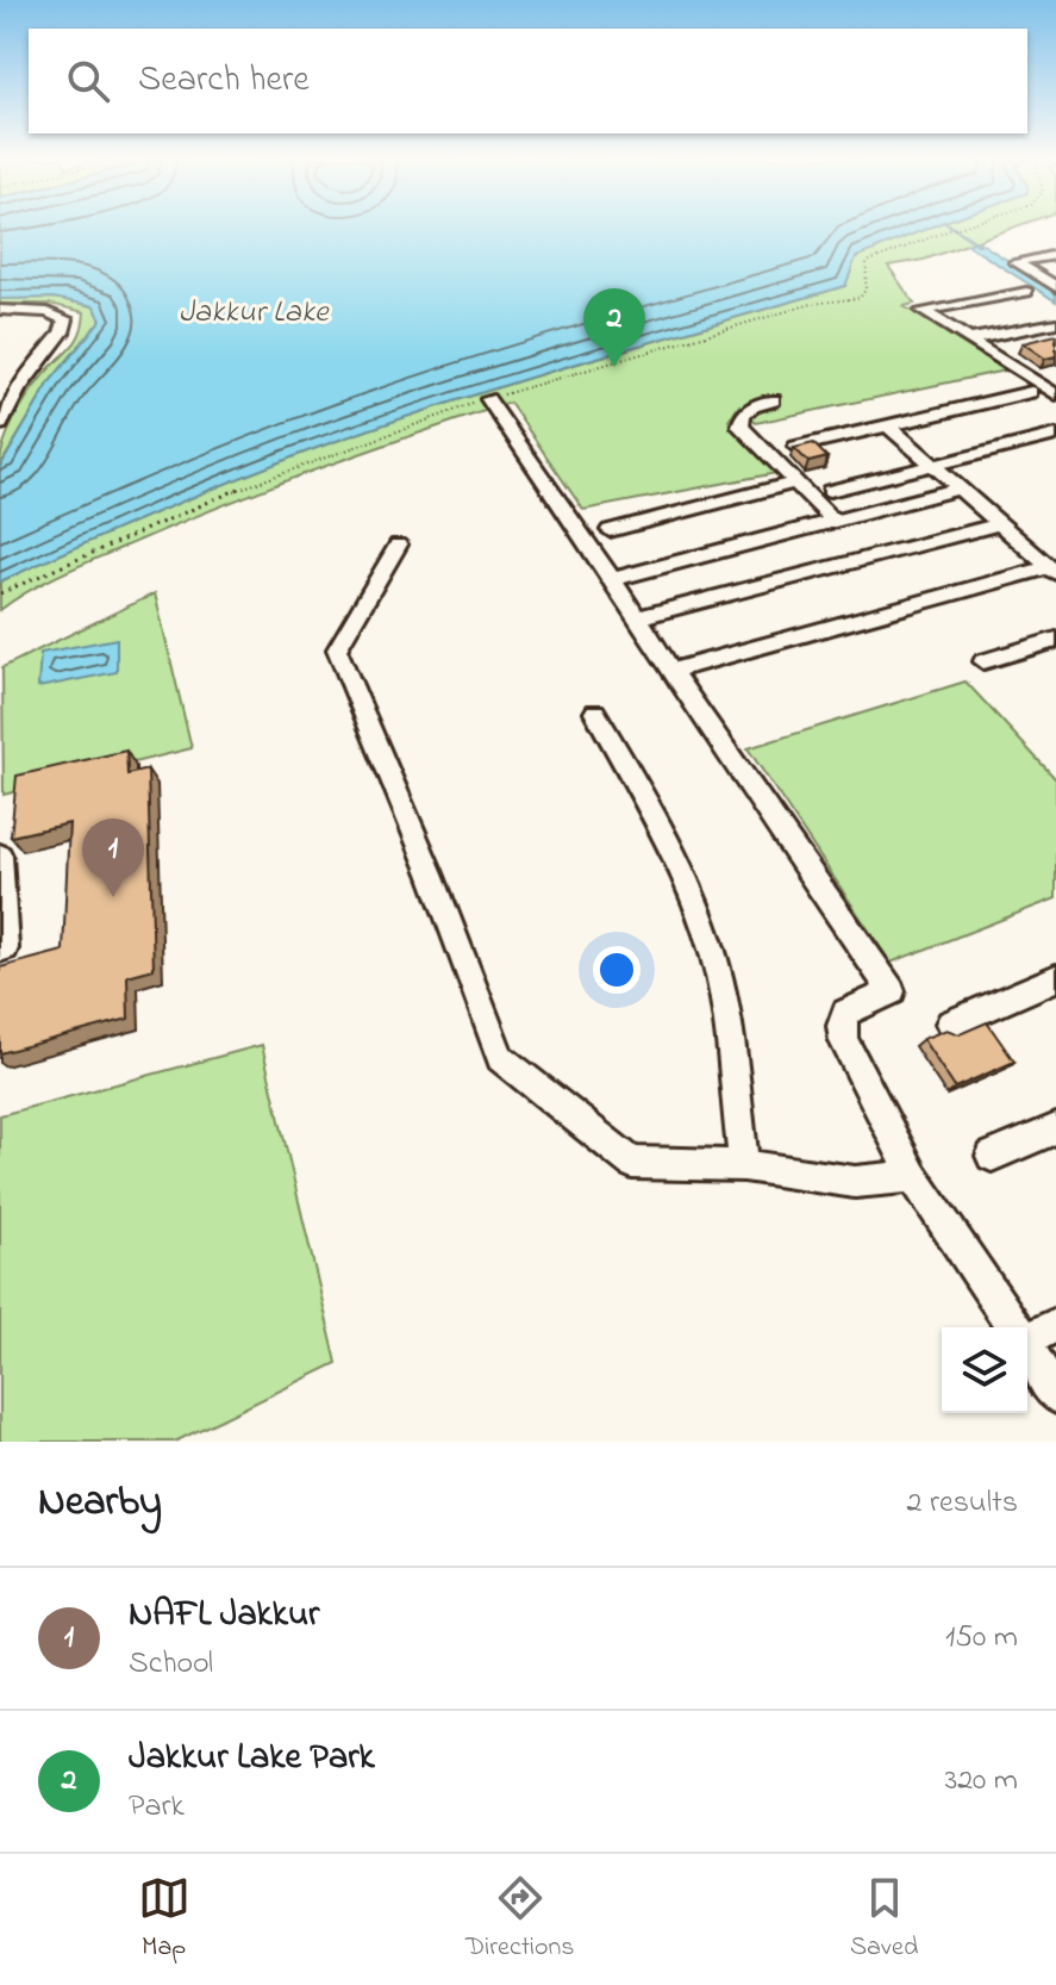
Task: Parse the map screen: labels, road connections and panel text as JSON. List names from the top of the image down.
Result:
{
  "water": ["Jakkur Lake"],
  "page": {
    "search": "Search here",
    "pins": ["2", "1"],
    "heading": ["Nearby", "2 results"],
    "list": [
      {
        "mark": "1",
        "name": "NAFL Jakkur",
        "note": "School",
        "value": "150 m"
      },
      {
        "mark": "2",
        "name": "Jakkur Lake Park",
        "note": "Park",
        "value": "320 m"
      }
    ],
    "nav": ["Map", "Directions", "Saved"]
  }
}
